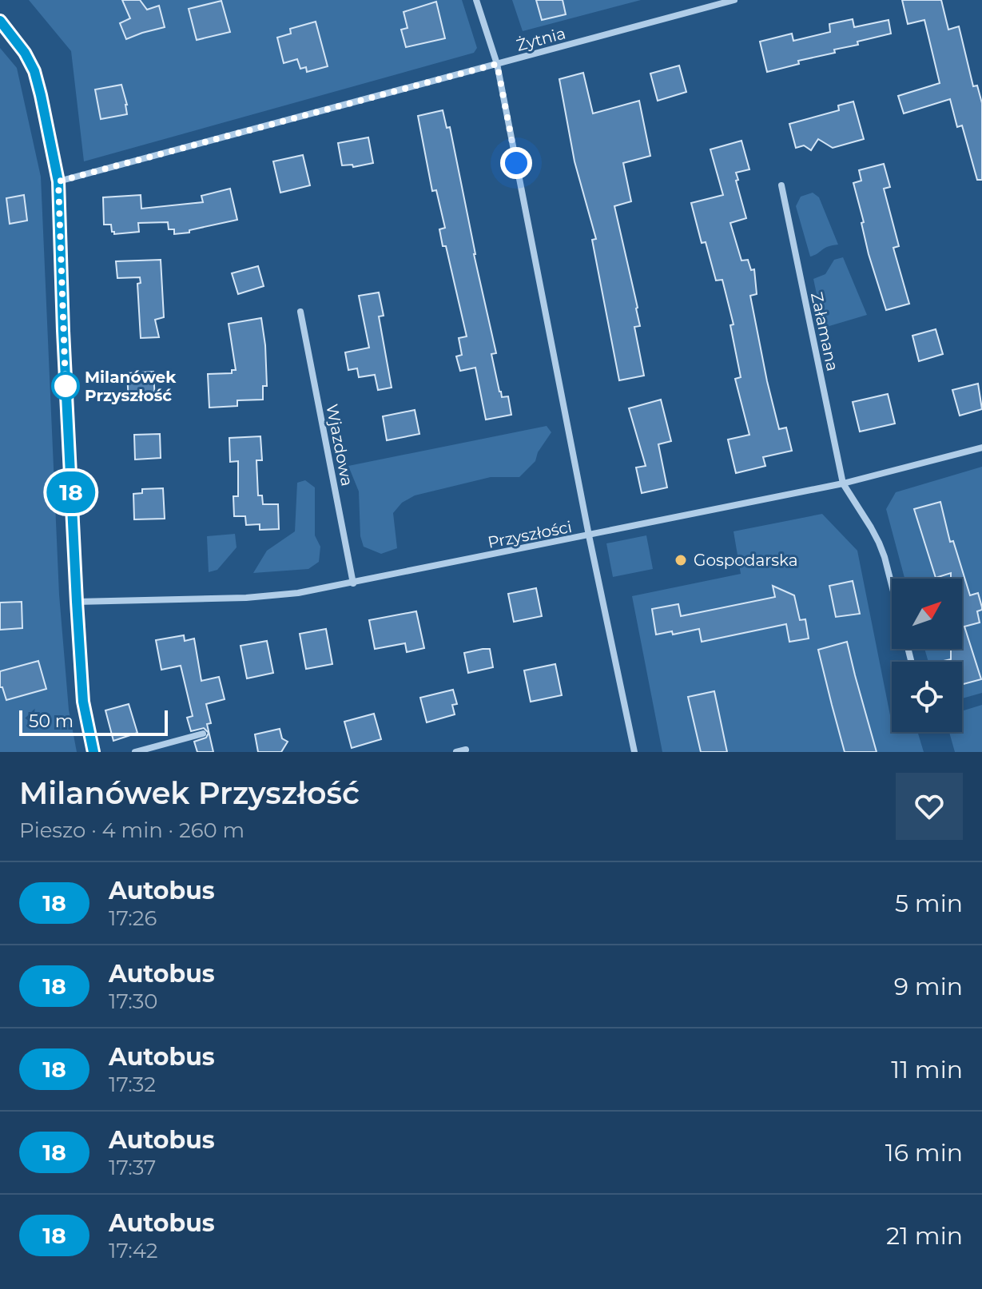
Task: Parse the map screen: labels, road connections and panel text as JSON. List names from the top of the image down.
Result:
{
  "streets": {
    "street": [
      "Żytnia",
      "Załamana",
      "Wjazdowa",
      "Przyszłości"
    ]
  },
  "crossings": [
    ["Załamana", "Przyszłości"],
    ["Wjazdowa", "Przyszłości"]
  ],
  "places": ["Milanówek Przyszłość", "Gospodarska"],
  "lines": ["bus line 18"],
  "scale_bar": "50 m",
  "north": "top right",
  "page": {
    "on_map": "18",
    "scale": "50 m",
    "heading": ["Milanówek Przyszłość", "Pieszo · 4 min · 260 m"],
    "list": [
      {
        "mark": "18",
        "name": "Autobus",
        "note": "17:26",
        "value": "5 min"
      },
      {
        "mark": "18",
        "name": "Autobus",
        "note": "17:30",
        "value": "9 min"
      },
      {
        "mark": "18",
        "name": "Autobus",
        "note": "17:32",
        "value": "11 min"
      },
      {
        "mark": "18",
        "name": "Autobus",
        "note": "17:37",
        "value": "16 min"
      },
      {
        "mark": "18",
        "name": "Autobus",
        "note": "17:42",
        "value": "21 min"
      }
    ]
  }
}
